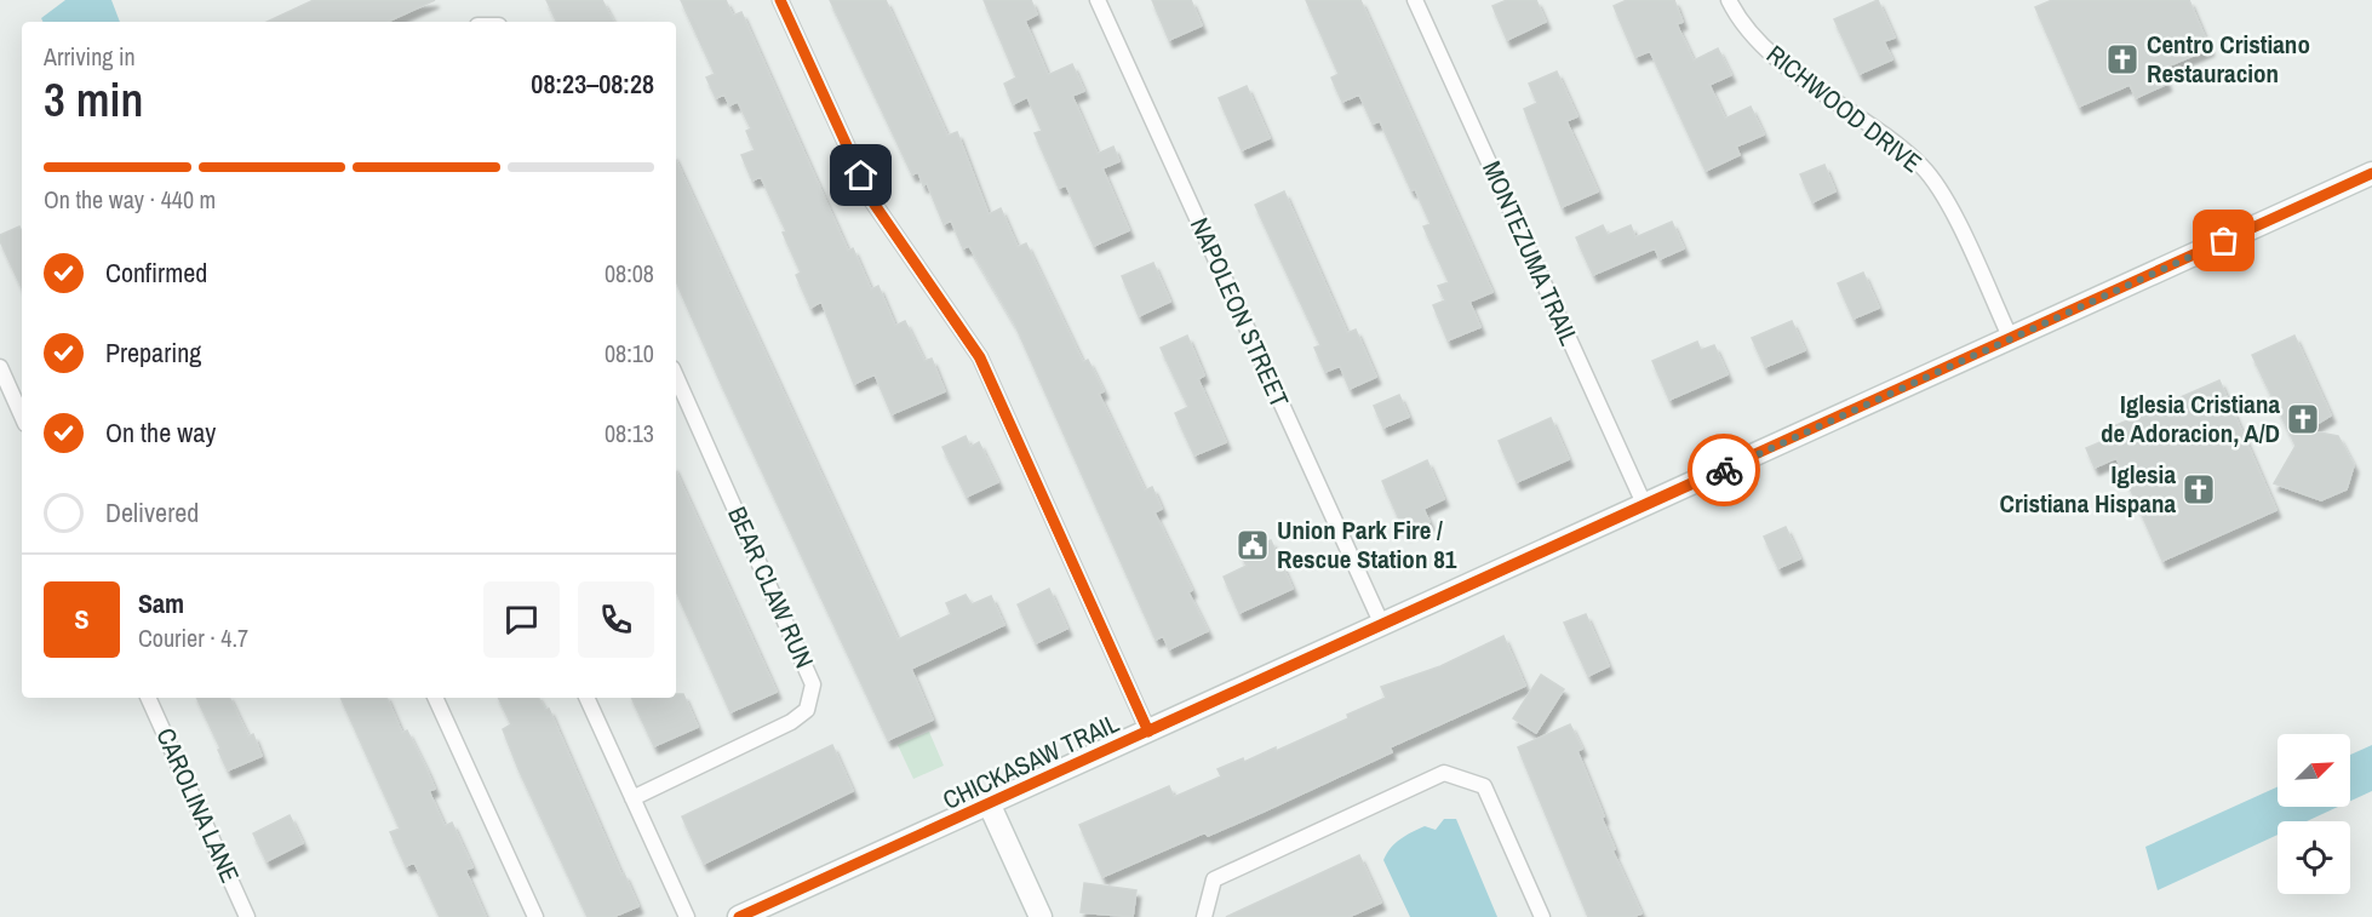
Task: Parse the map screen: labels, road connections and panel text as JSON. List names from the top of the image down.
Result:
{
  "streets": {
    "street": [
      "RICHWOOD DRIVE",
      "MONTEZUMA TRAIL",
      "NAPOLEON STREET",
      "BEAR CLAW RUN",
      "CHICKASAW TRAIL",
      "CAROLINA LANE"
    ]
  },
  "crossings": [
    ["RICHWOOD DRIVE", "CHICKASAW TRAIL"],
    ["MONTEZUMA TRAIL", "CHICKASAW TRAIL"],
    ["NAPOLEON STREET", "CHICKASAW TRAIL"]
  ],
  "places": {
    "church": ["Centro Cristiano Restauracion", "Iglesia Cristiana de Adoracion, A/D", "Iglesia Cristiana Hispana"],
    "public building": ["Union Park Fire / Rescue Station 81"]
  },
  "north": "top right",
  "page": {
    "heading": ["3 min", "Arriving in", "08:23–08:28"],
    "panel": ["Sam", "Courier · 4.7"],
    "bar": "On the way · 440 m",
    "list": [
      ["Confirmed", "08:08"],
      ["Preparing", "08:10"],
      ["On the way", "08:13"],
      "Delivered"
    ],
    "round": "S"
  }
}
